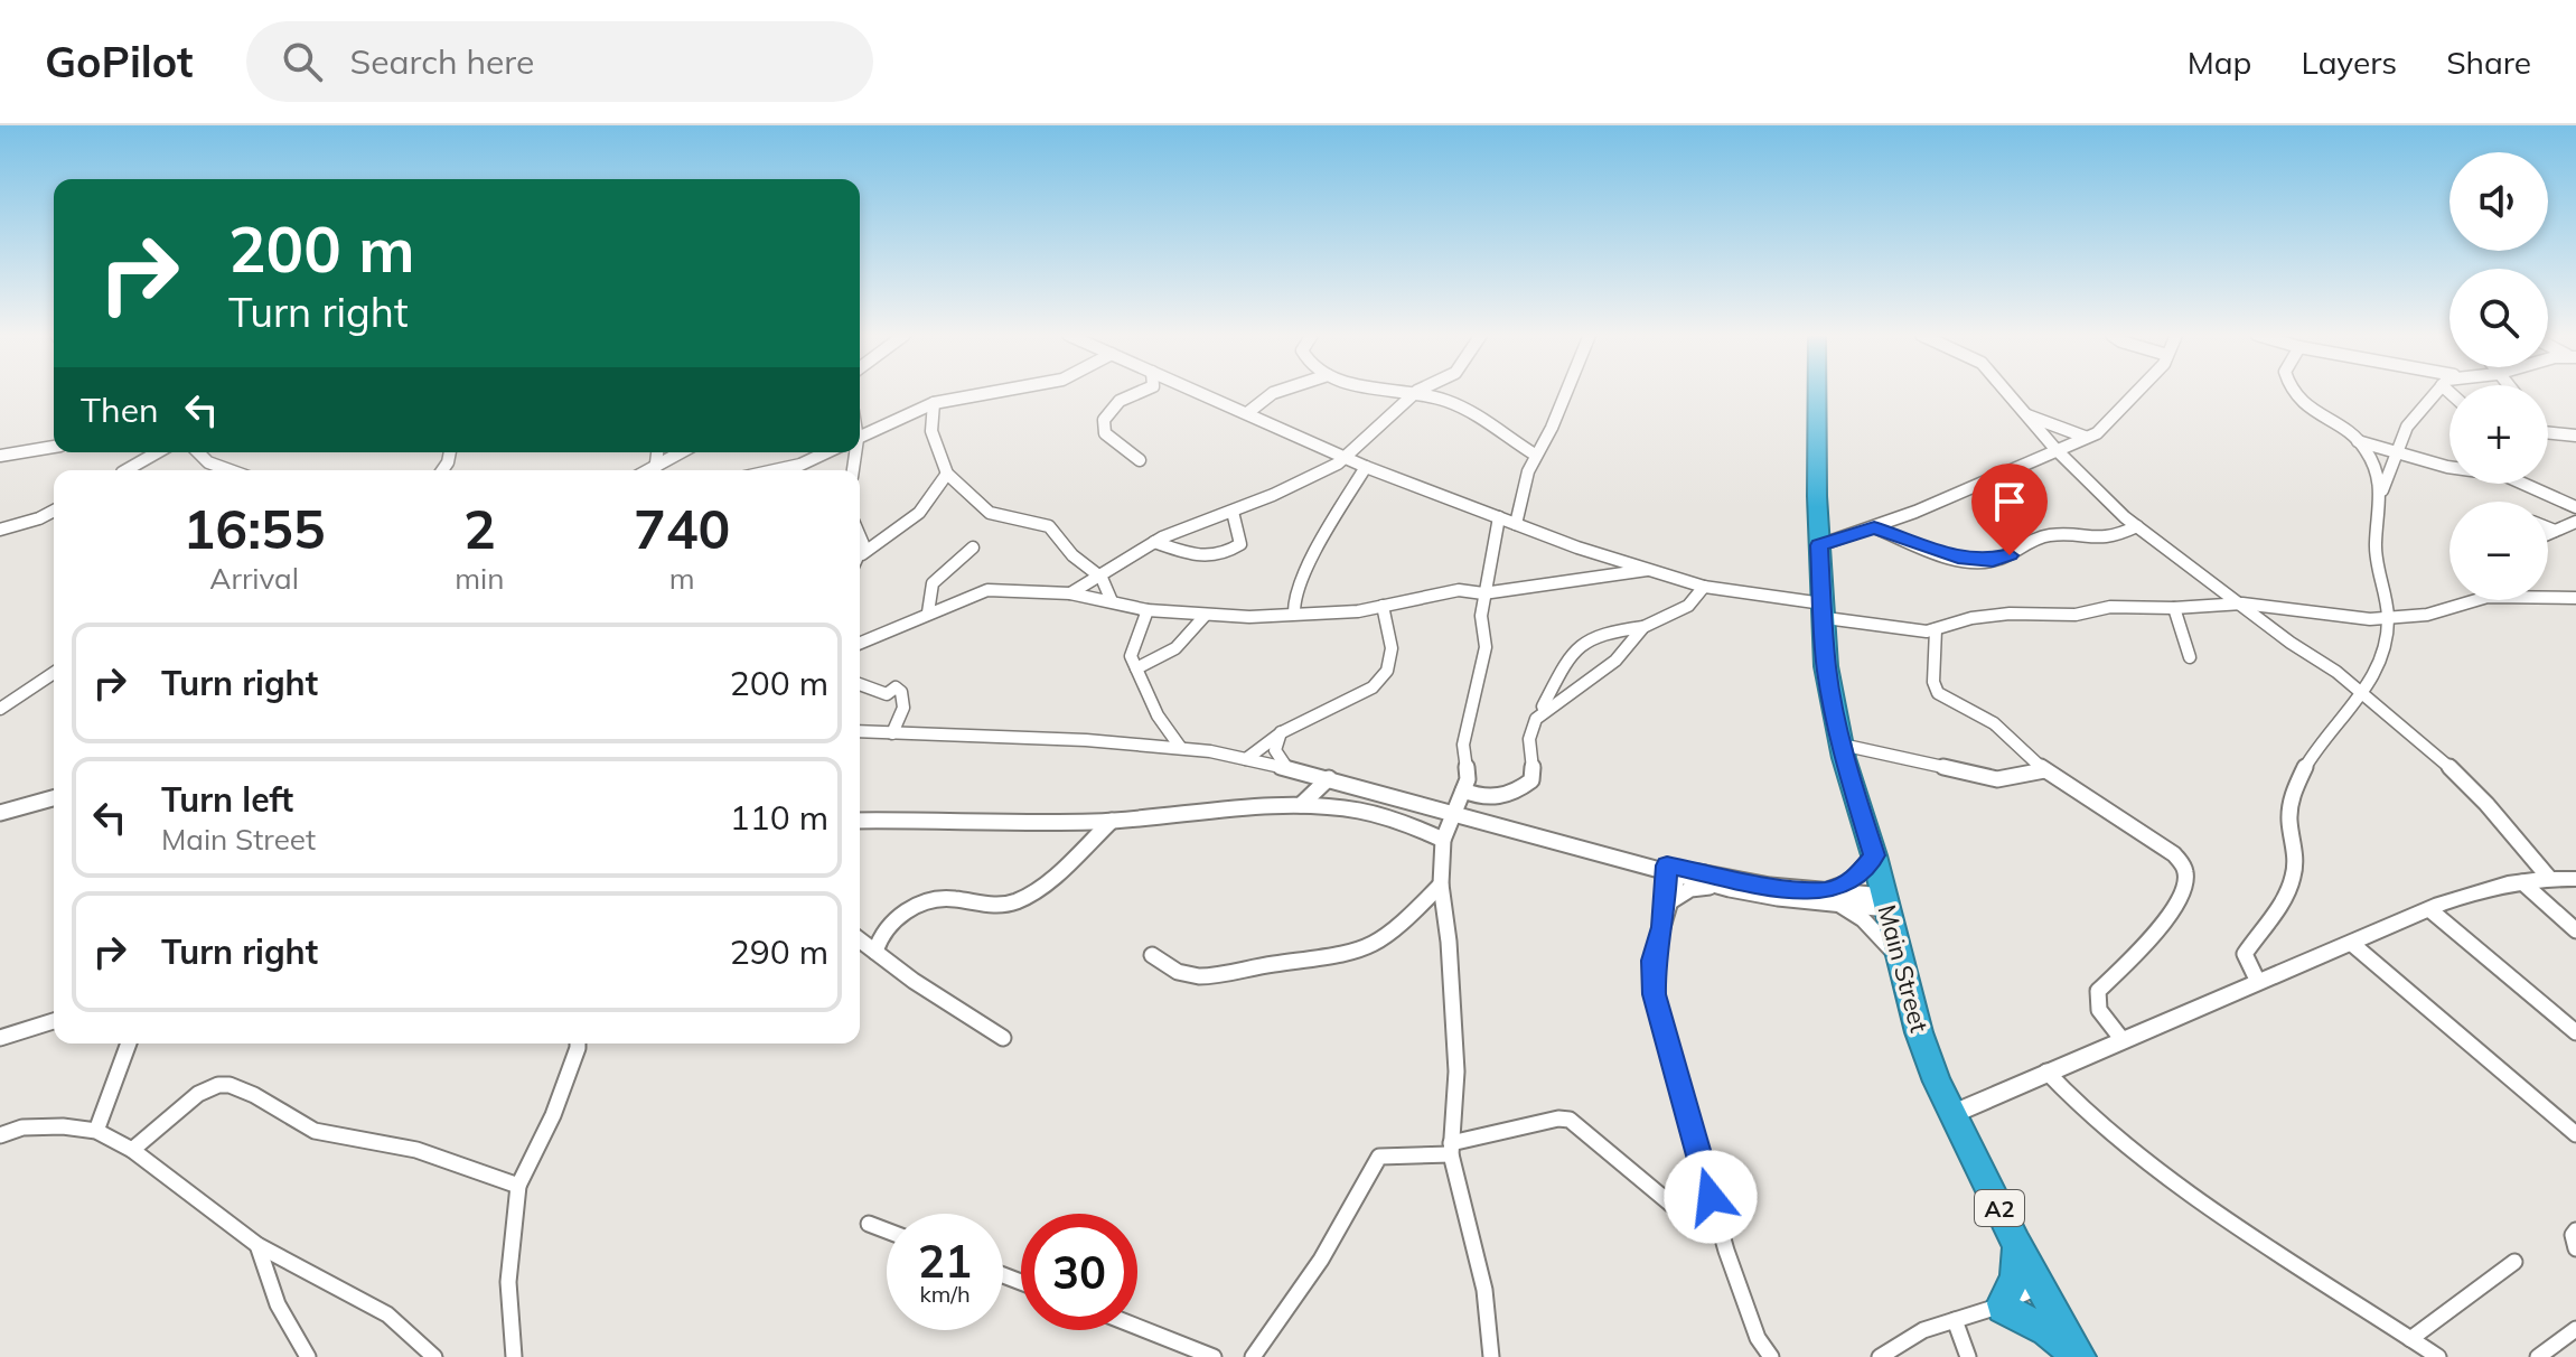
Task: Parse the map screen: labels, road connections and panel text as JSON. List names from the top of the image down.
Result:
{
  "streets": {
    "highway": ["Main Street", "A2"]
  },
  "page": {
    "header": "GoPilot",
    "search": "Search here",
    "nav": ["Map", "Layers", "Share"],
    "map_buttons": ["+", "−"],
    "turn": ["200 m", "Turn right"],
    "then": "Then",
    "eta": [
      "16:55",
      "Arrival",
      "2",
      "min",
      "740",
      "m"
    ],
    "list": [
      {
        "name": "Turn right",
        "value": "200 m"
      },
      {
        "name": "Turn left",
        "note": "Main Street",
        "value": "110 m"
      },
      {
        "name": "Turn right",
        "value": "290 m"
      }
    ],
    "speed": "21 km/h",
    "limit": "30"
  }
}
